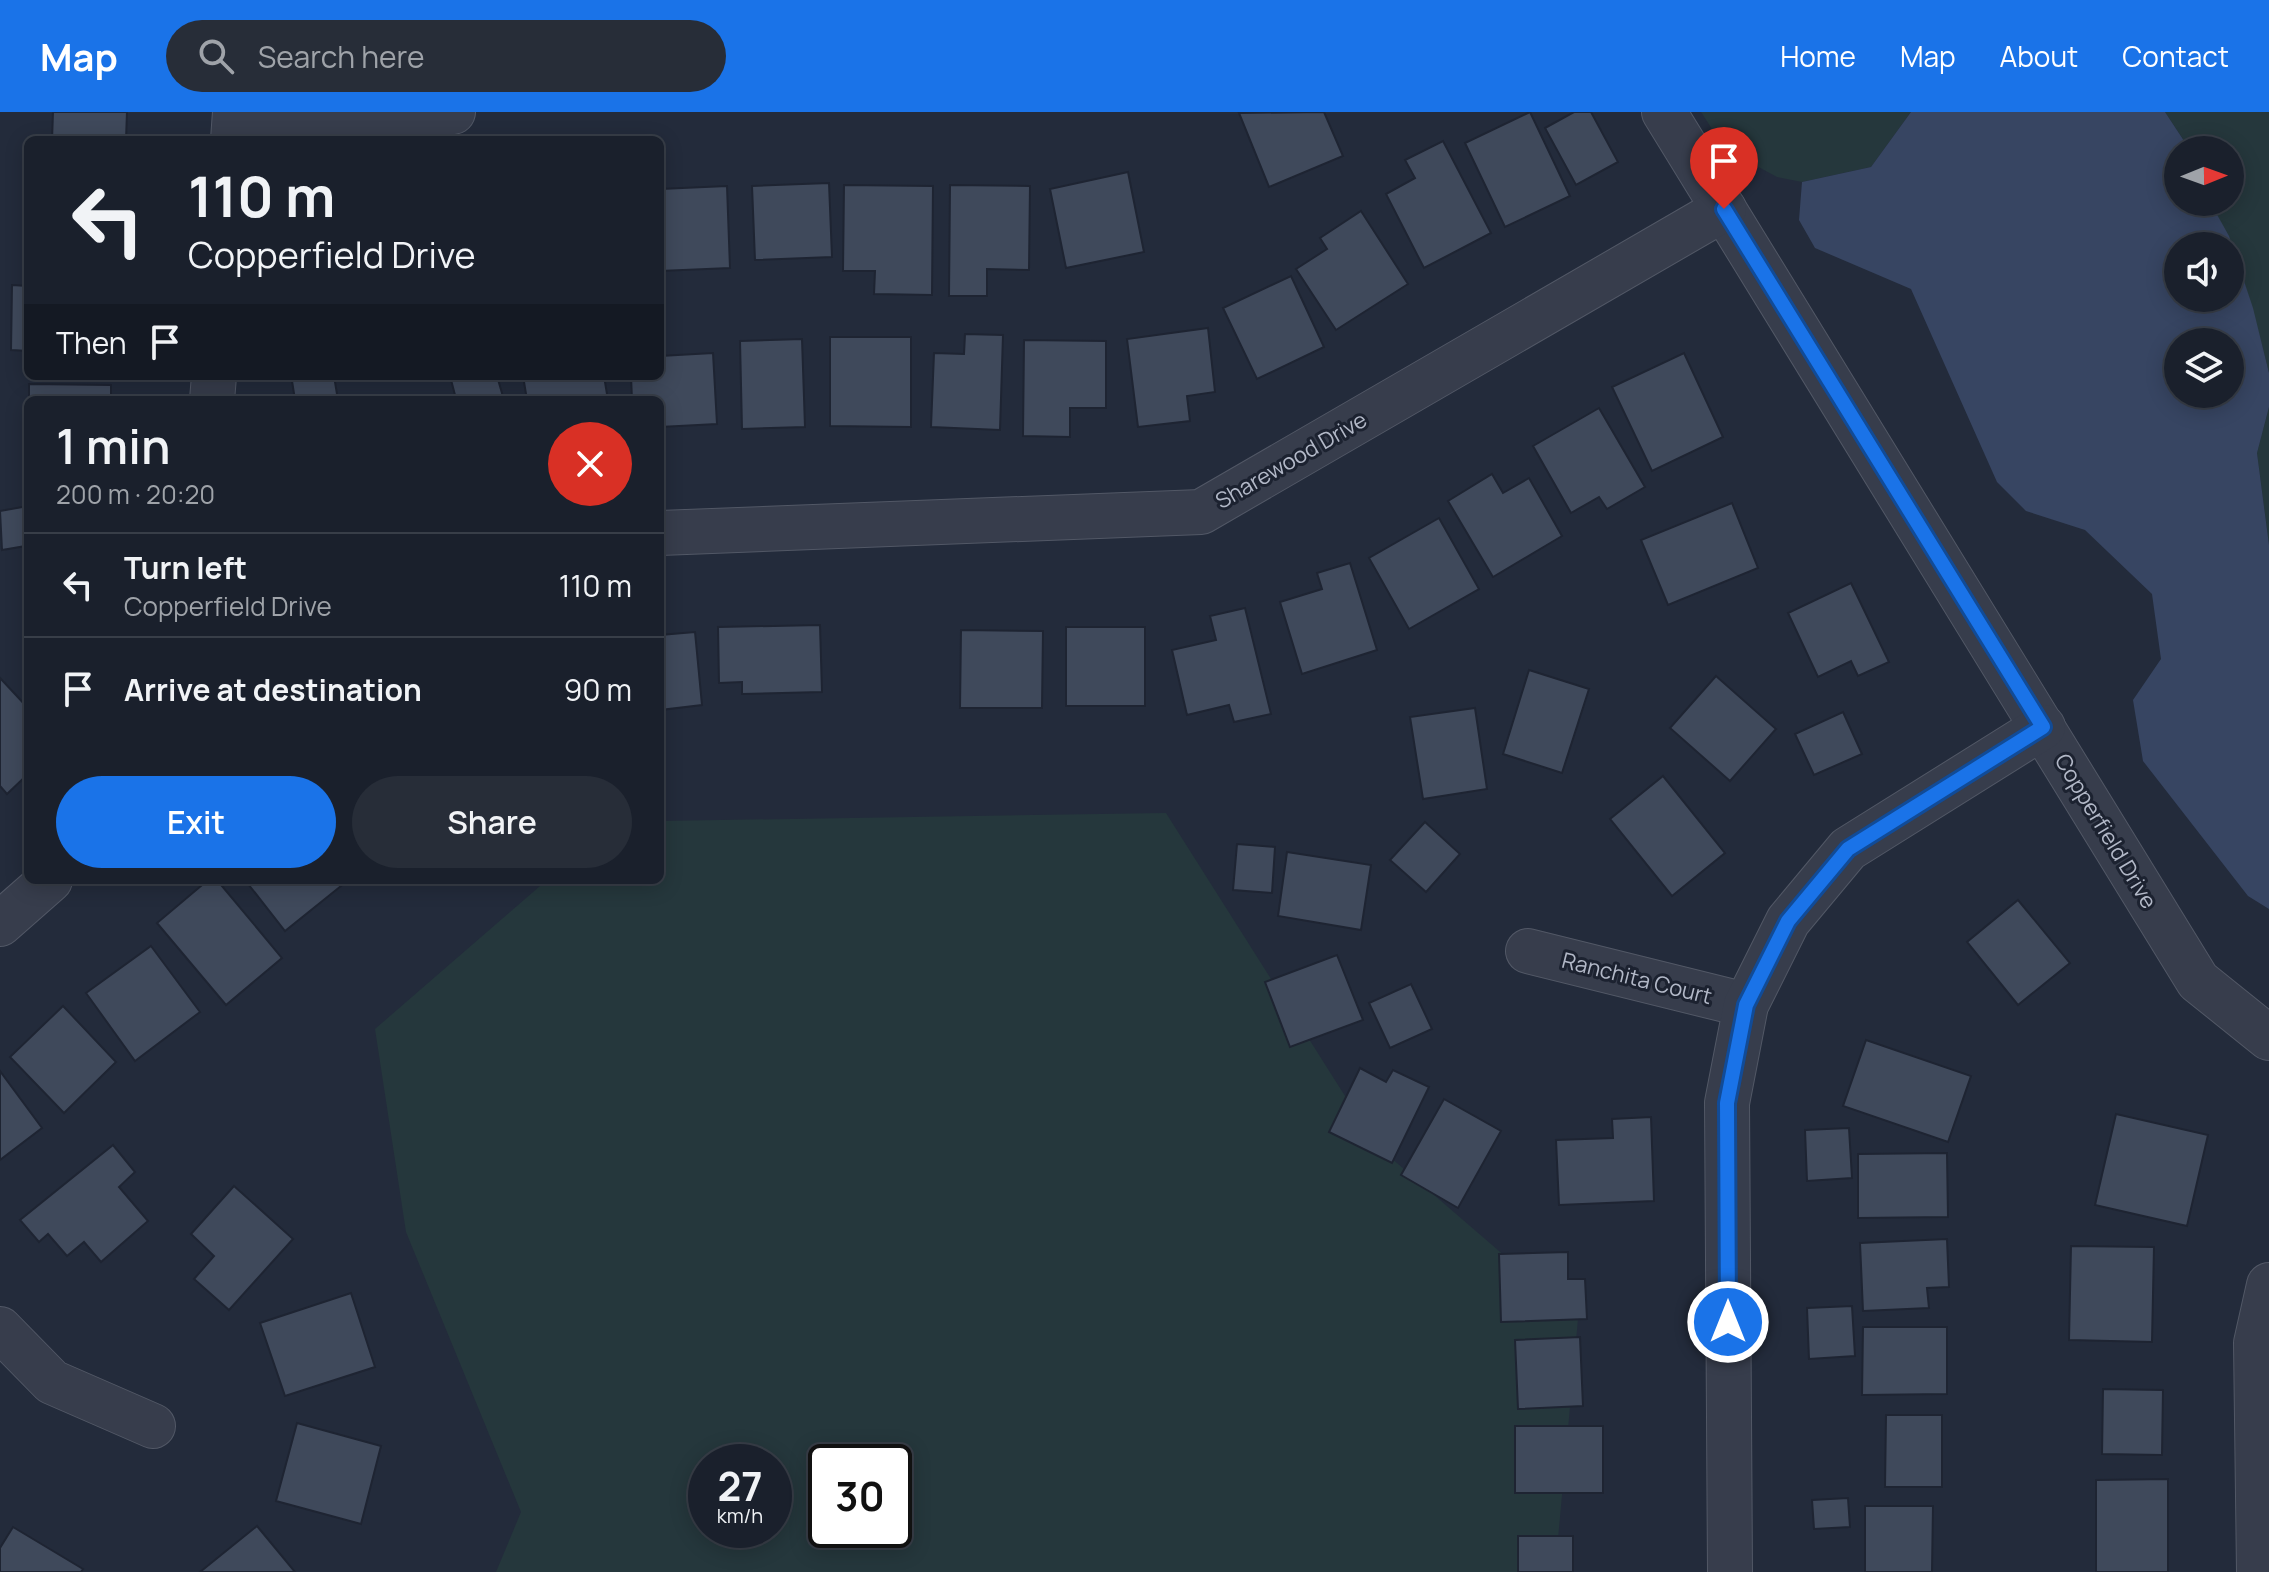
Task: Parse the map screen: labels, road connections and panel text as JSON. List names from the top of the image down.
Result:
{
  "streets": {
    "street": ["Sharewood Drive", "Copperfield Drive", "Ranchita Court"]
  },
  "crossings": [
    ["Sharewood Drive", "Copperfield Drive"]
  ],
  "north": "right",
  "page": {
    "header": "Map",
    "search": "Search here",
    "nav": [
      "Home",
      "Map",
      "About",
      "Contact"
    ],
    "turn": ["110 m", "Copperfield Drive"],
    "then": "Then",
    "heading": ["1 min", "200 m · 20:20"],
    "list": [
      {
        "name": "Turn left",
        "note": "Copperfield Drive",
        "value": "110 m"
      },
      {
        "name": "Arrive at destination",
        "value": "90 m"
      }
    ],
    "buttons": ["Exit", "Share"],
    "speed": "27 km/h",
    "limit": "30"
  }
}
